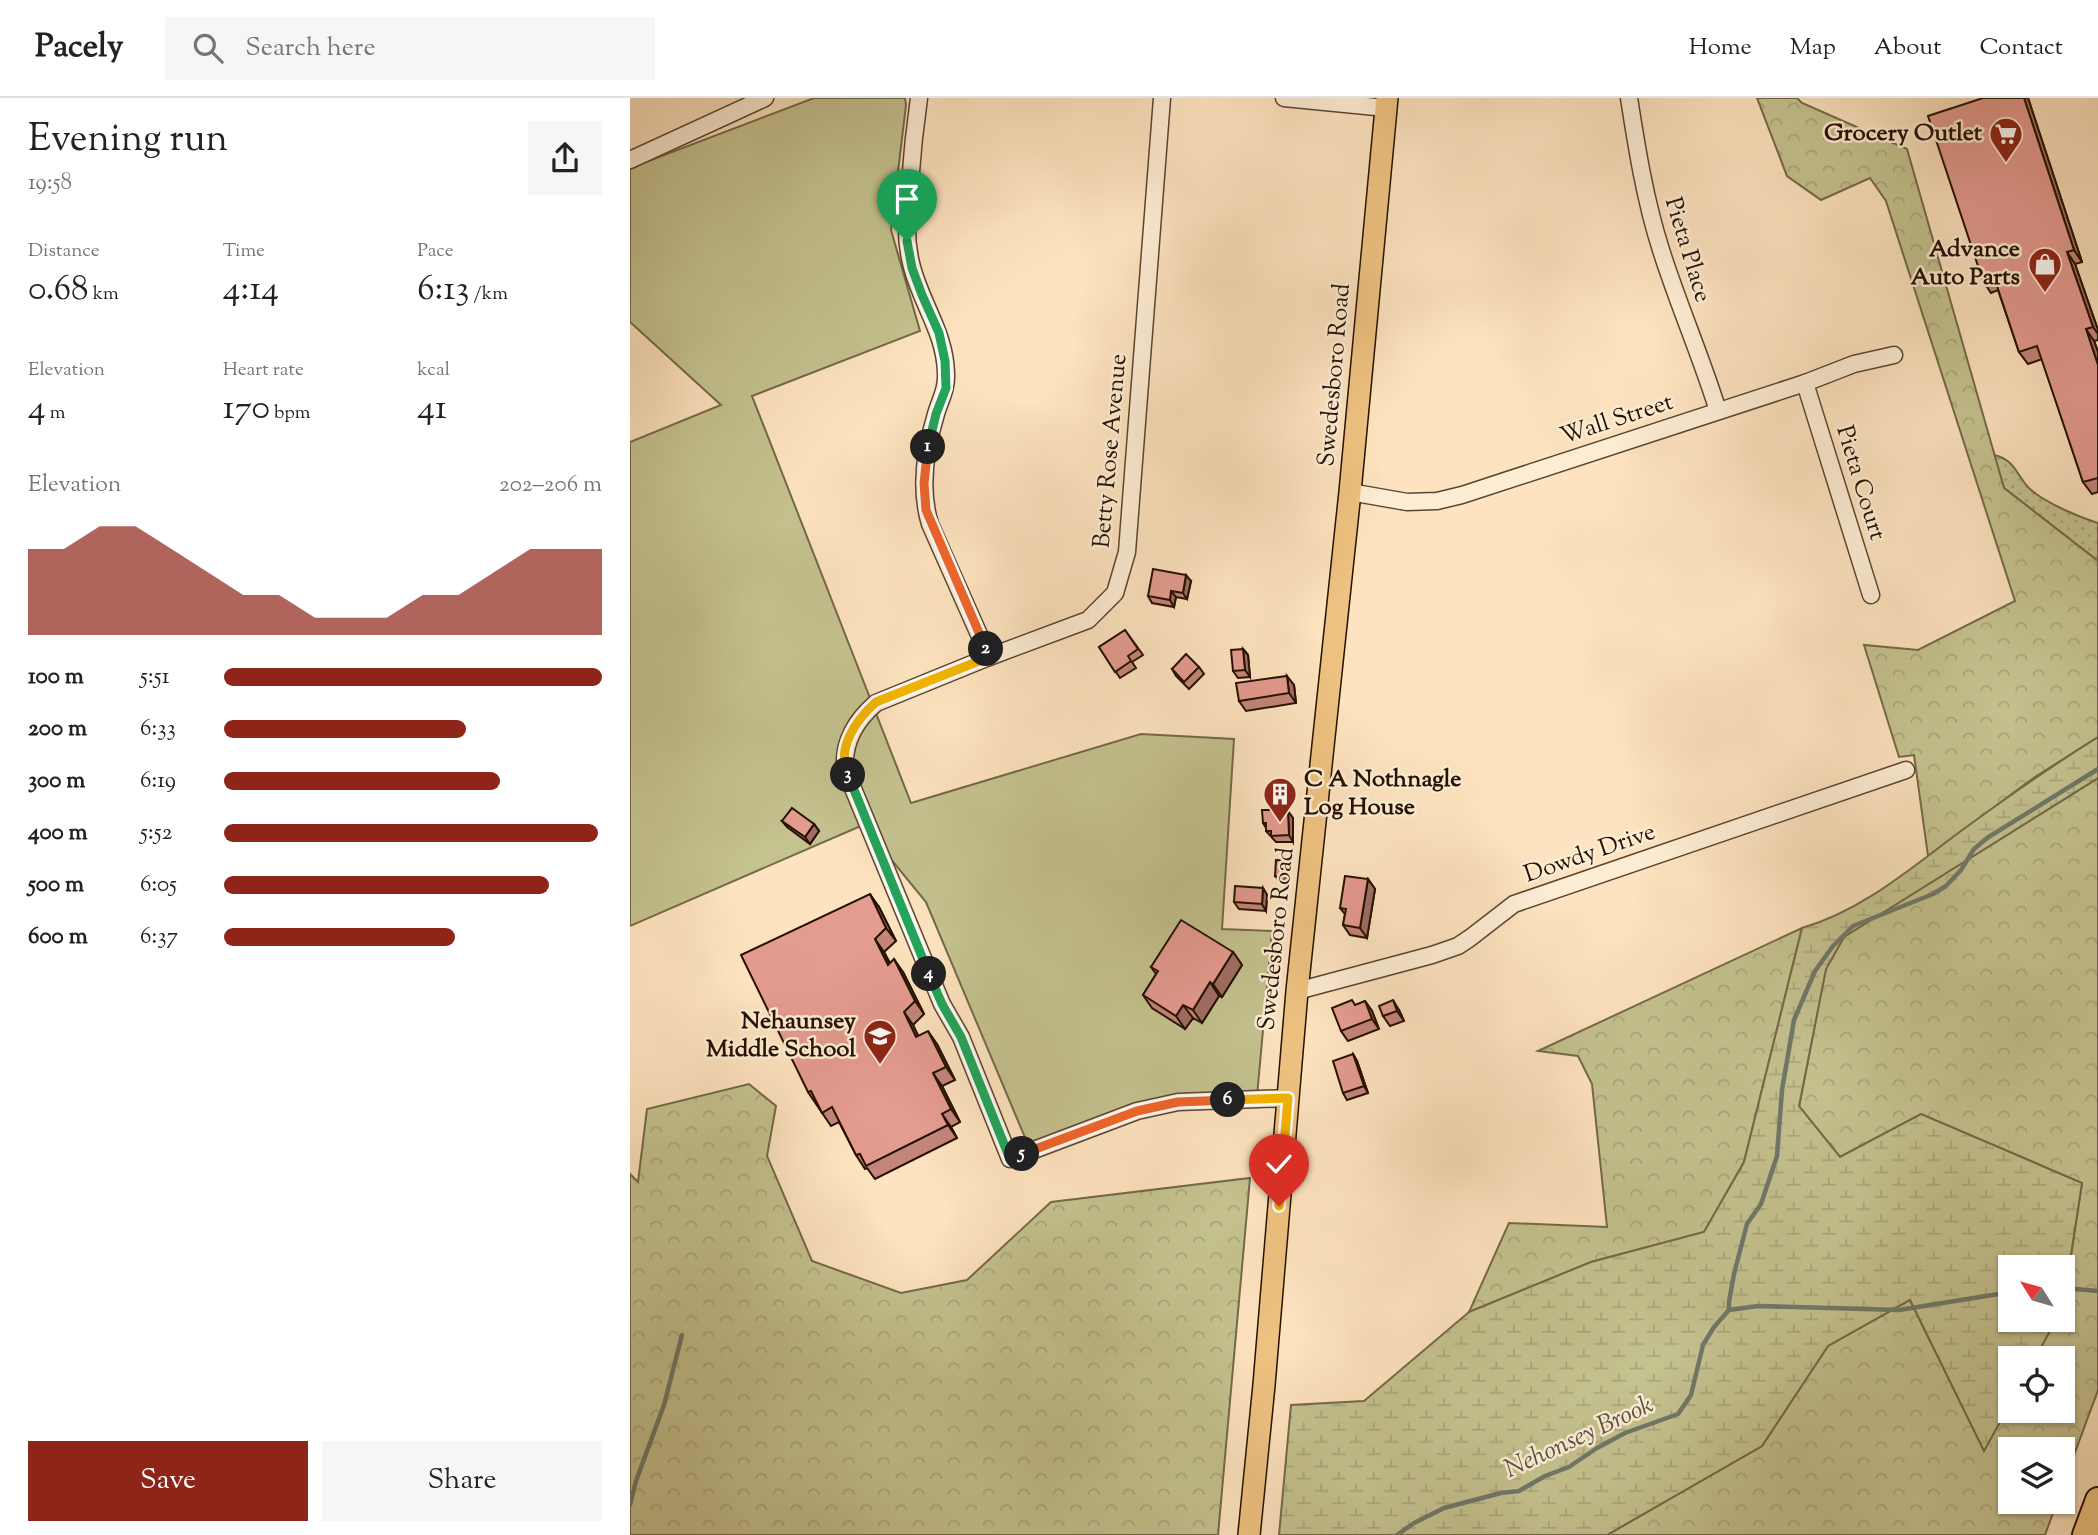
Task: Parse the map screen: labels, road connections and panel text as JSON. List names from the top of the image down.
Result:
{
  "streets": {
    "main road": ["Swedesboro Road"],
    "street": [
      "Pieta Place",
      "Wall Street",
      "Betty Rose Avenue",
      "Pieta Court",
      "Dowdy Drive"
    ]
  },
  "crossings": [
    ["Pieta Place", "Wall Street"],
    ["Swedesboro Road", "Wall Street"],
    ["Swedesboro Road", "Betty Rose Avenue"],
    ["Swedesboro Road", "Dowdy Drive"],
    ["Wall Street", "Pieta Court"]
  ],
  "water": ["Nehonsey Brook"],
  "places": {
    "supermarket": ["Grocery Outlet"],
    "shop": ["Advance Auto Parts"],
    "building": ["C A Nothnagle Log House"],
    "school or university": ["Nehaunsey Middle School"]
  },
  "north": "top left",
  "page": {
    "header": "Pacely",
    "search": "Search here",
    "nav": [
      "Home",
      "Map",
      "About",
      "Contact"
    ],
    "heading": ["Evening run", "19:58"],
    "stats": [
      ["Distance", "0.68 km"],
      ["Time", "4:14"],
      ["Pace", "6:13 /km"],
      ["Elevation", "4 m"],
      ["Heart rate", "170 bpm"],
      ["kcal", "41"]
    ],
    "pins": [
      "1",
      "2",
      "3",
      "4",
      "6",
      "5"
    ],
    "chart": ["Elevation", "202–206 m"],
    "list": [
      {
        "name": "100 m",
        "note": "5:51"
      },
      {
        "name": "200 m",
        "note": "6:33"
      },
      {
        "name": "300 m",
        "note": "6:19"
      },
      {
        "name": "400 m",
        "note": "5:52"
      },
      {
        "name": "500 m",
        "note": "6:05"
      },
      {
        "name": "600 m",
        "note": "6:37"
      }
    ],
    "buttons": ["Save", "Share"]
  }
}
